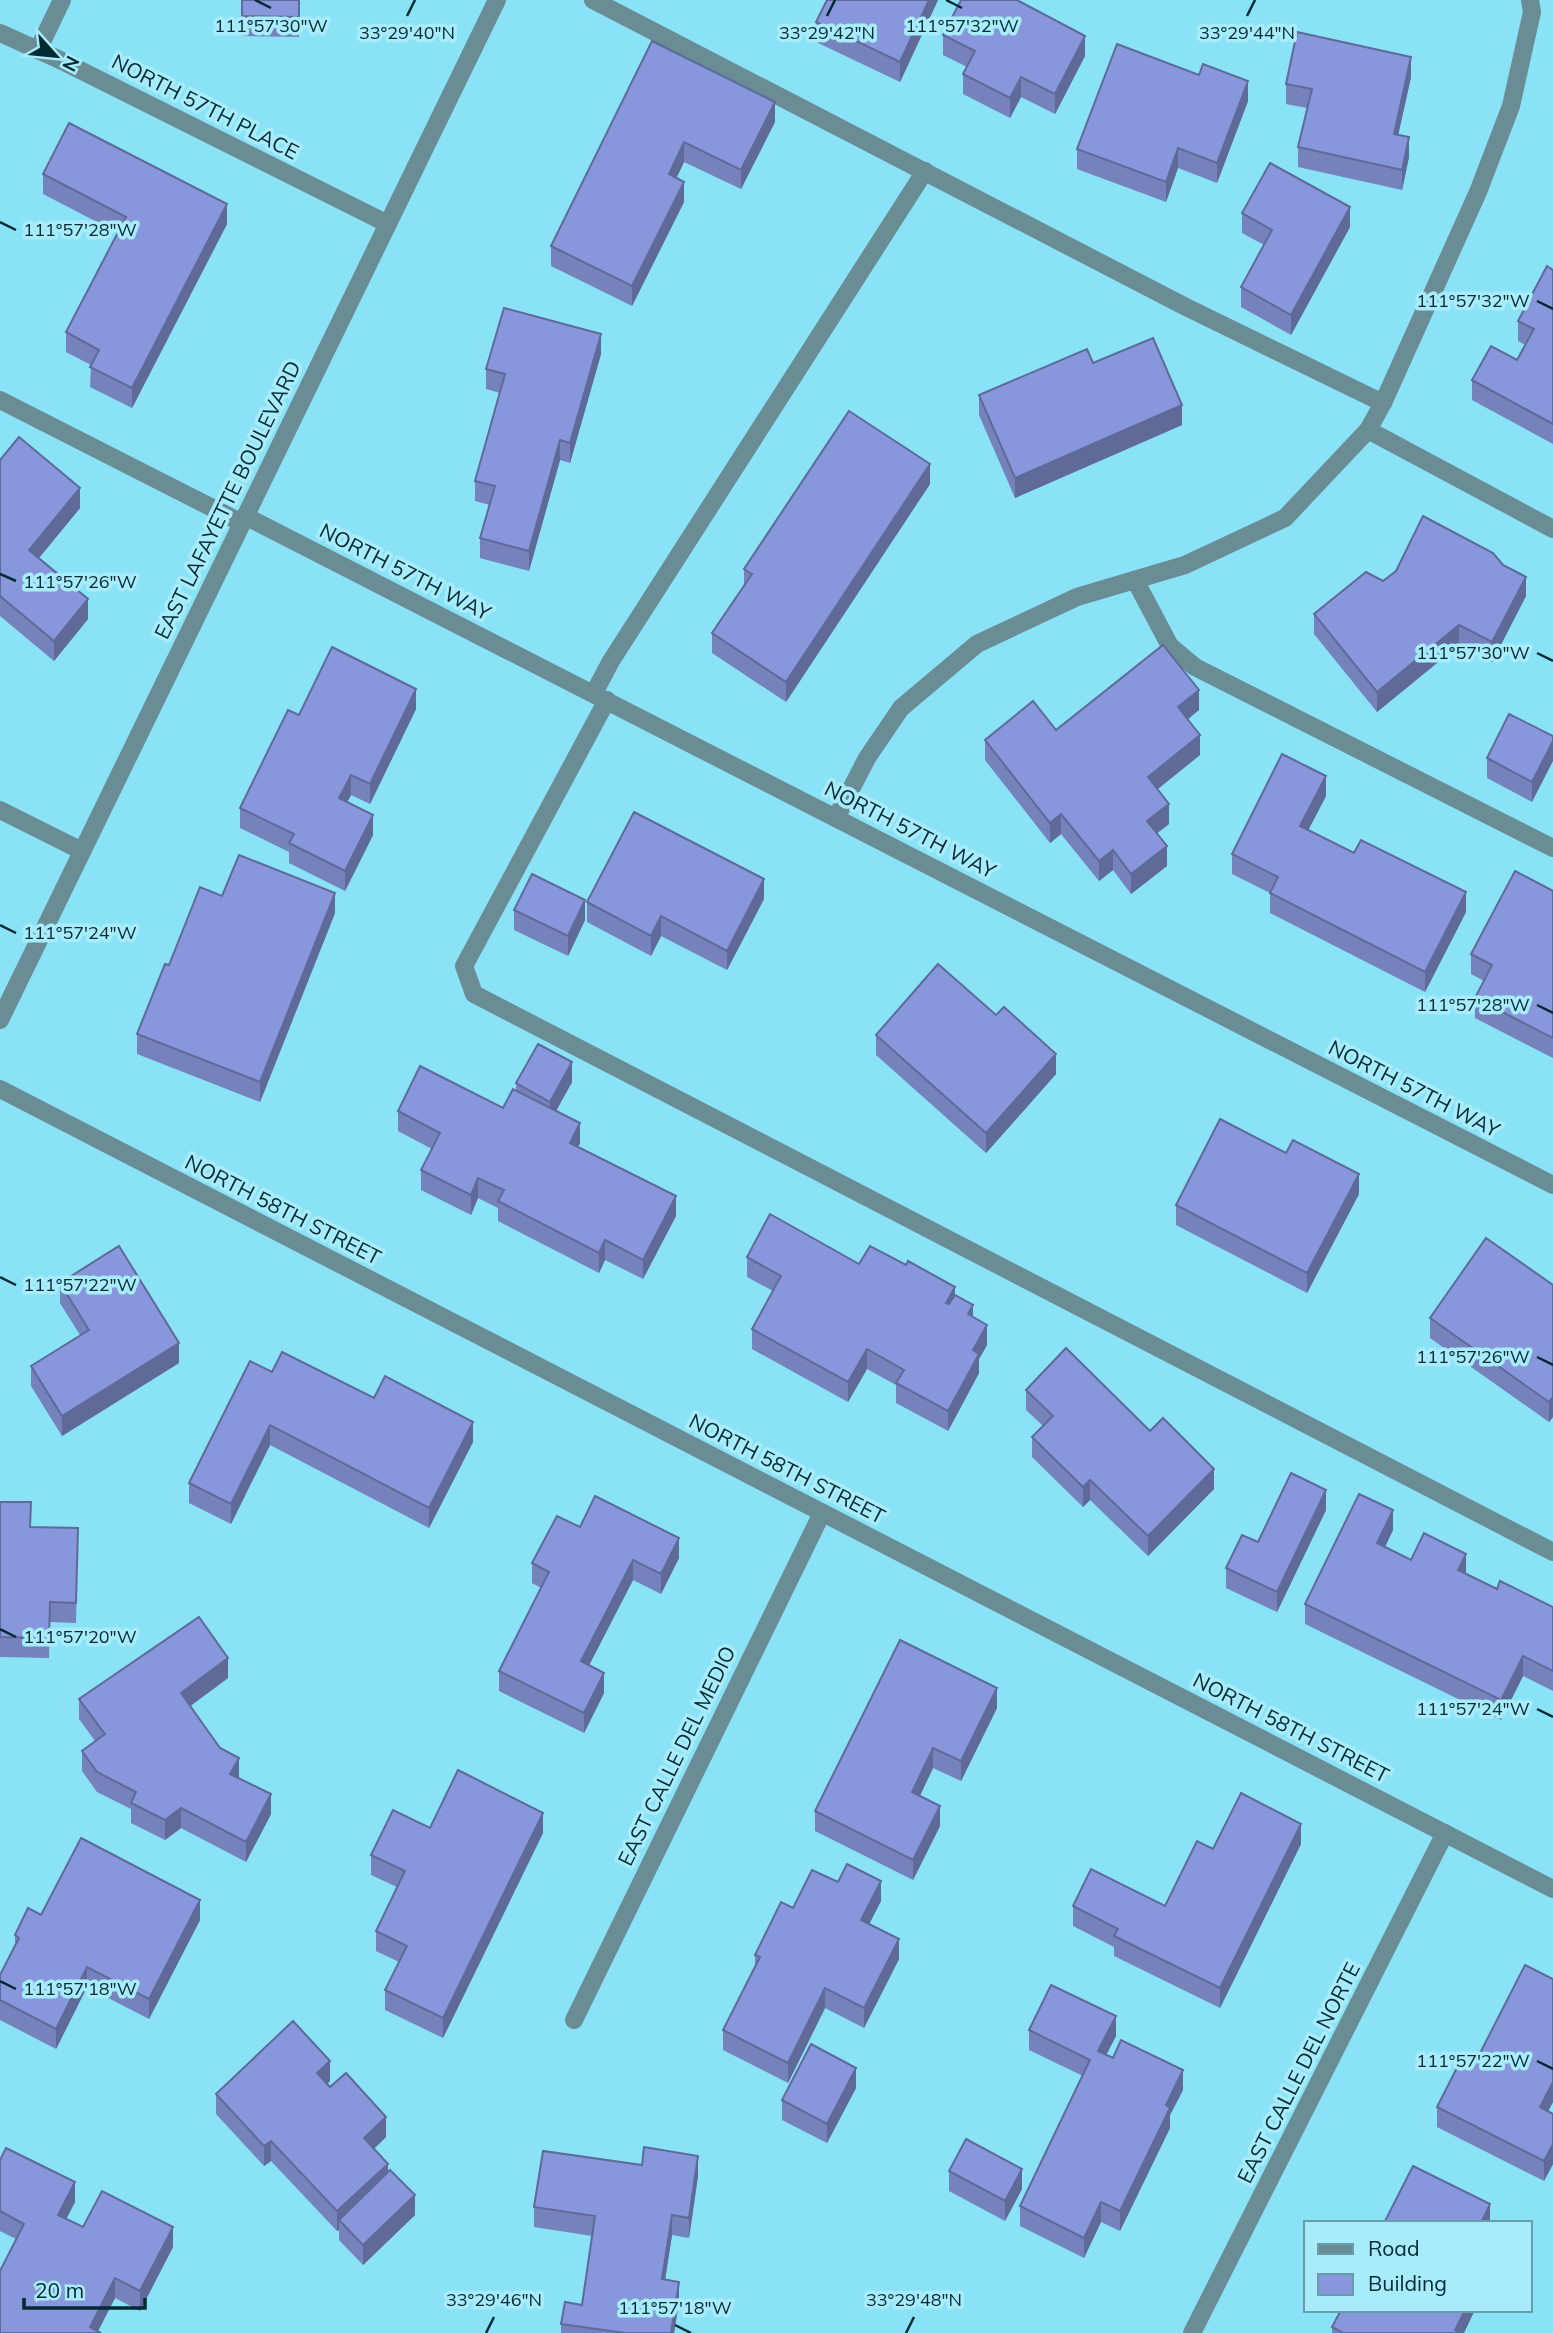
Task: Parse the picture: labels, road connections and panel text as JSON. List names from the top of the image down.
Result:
{
  "streets": {
    "street": [
      "NORTH 57TH PLACE",
      "EAST LAFAYETTE BOULEVARD",
      "NORTH 57TH WAY",
      "NORTH 58TH STREET",
      "EAST CALLE DEL MEDIO",
      "EAST CALLE DEL NORTE"
    ]
  },
  "crossings": [
    ["NORTH 57TH PLACE", "EAST LAFAYETTE BOULEVARD"],
    ["EAST LAFAYETTE BOULEVARD", "NORTH 57TH WAY"],
    ["NORTH 58TH STREET", "EAST CALLE DEL MEDIO"],
    ["NORTH 58TH STREET", "EAST CALLE DEL NORTE"]
  ],
  "legend": ["Road", "Building"],
  "scale_bar": "20 m",
  "north": "bottom right",
  "coordinates": [
    "111°57'30\"W",
    "111°57'32\"W",
    "33°29'40\"N",
    "33°29'42\"N",
    "33°29'44\"N",
    "111°57'28\"W",
    "111°57'26\"W",
    "111°57'24\"W",
    "111°57'22\"W",
    "111°57'20\"W",
    "111°57'18\"W",
    "33°29'46\"N",
    "33°29'48\"N"
  ]
}
